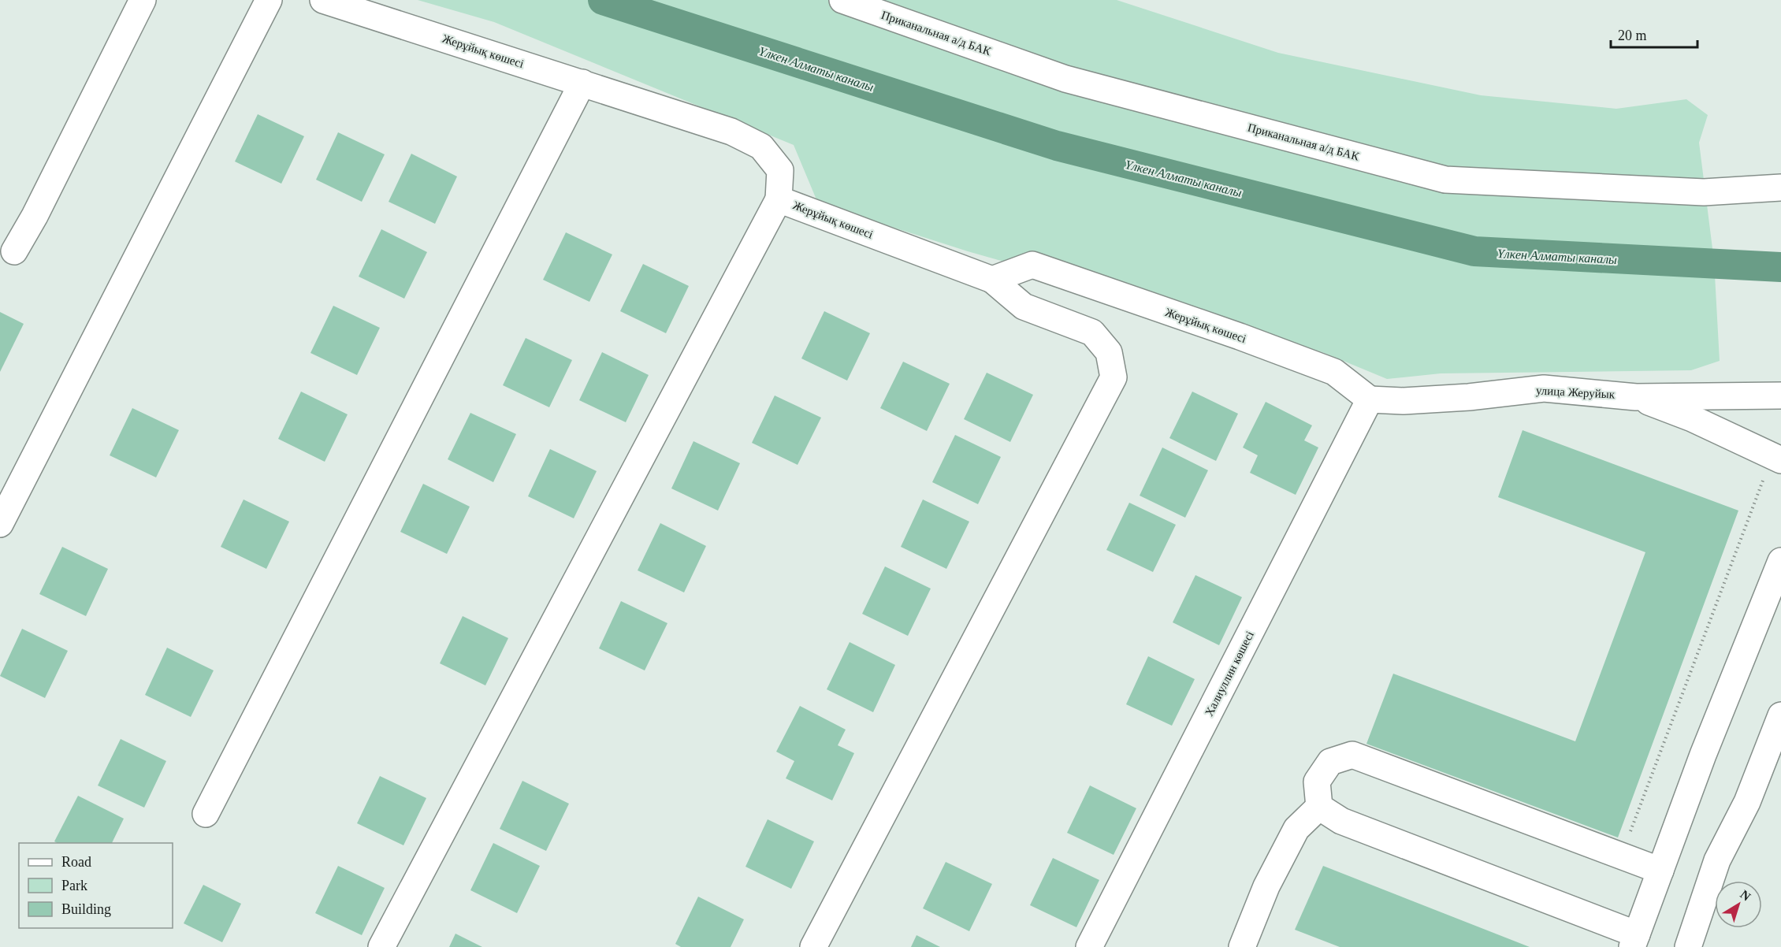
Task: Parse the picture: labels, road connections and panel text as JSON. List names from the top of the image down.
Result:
{
  "streets": {
    "street": [
      "Приканальная а/д БАК",
      "Жерұйық көшесі",
      "улица Жеруйык",
      "Халиуллин көшесі"
    ]
  },
  "crossings": [
    ["Жерұйық көшесі", "улица Жеруйык"],
    ["Жерұйық көшесі", "Халиуллин көшесі"],
    ["улица Жеруйык", "Халиуллин көшесі"]
  ],
  "water": ["Үлкен Алматы каналы"],
  "legend": ["Road", "Park", "Building"],
  "scale_bar": "20 m",
  "north": "top right"
}
